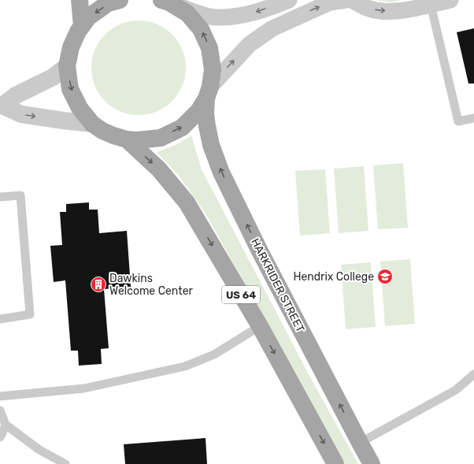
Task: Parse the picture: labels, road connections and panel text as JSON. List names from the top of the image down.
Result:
{
  "streets": {
    "main road": ["HARKRIDER STREET", "US 64"]
  },
  "places": {
    "school or university": ["Hendrix College"],
    "building": ["Dawkins Welcome Center"]
  }
}
